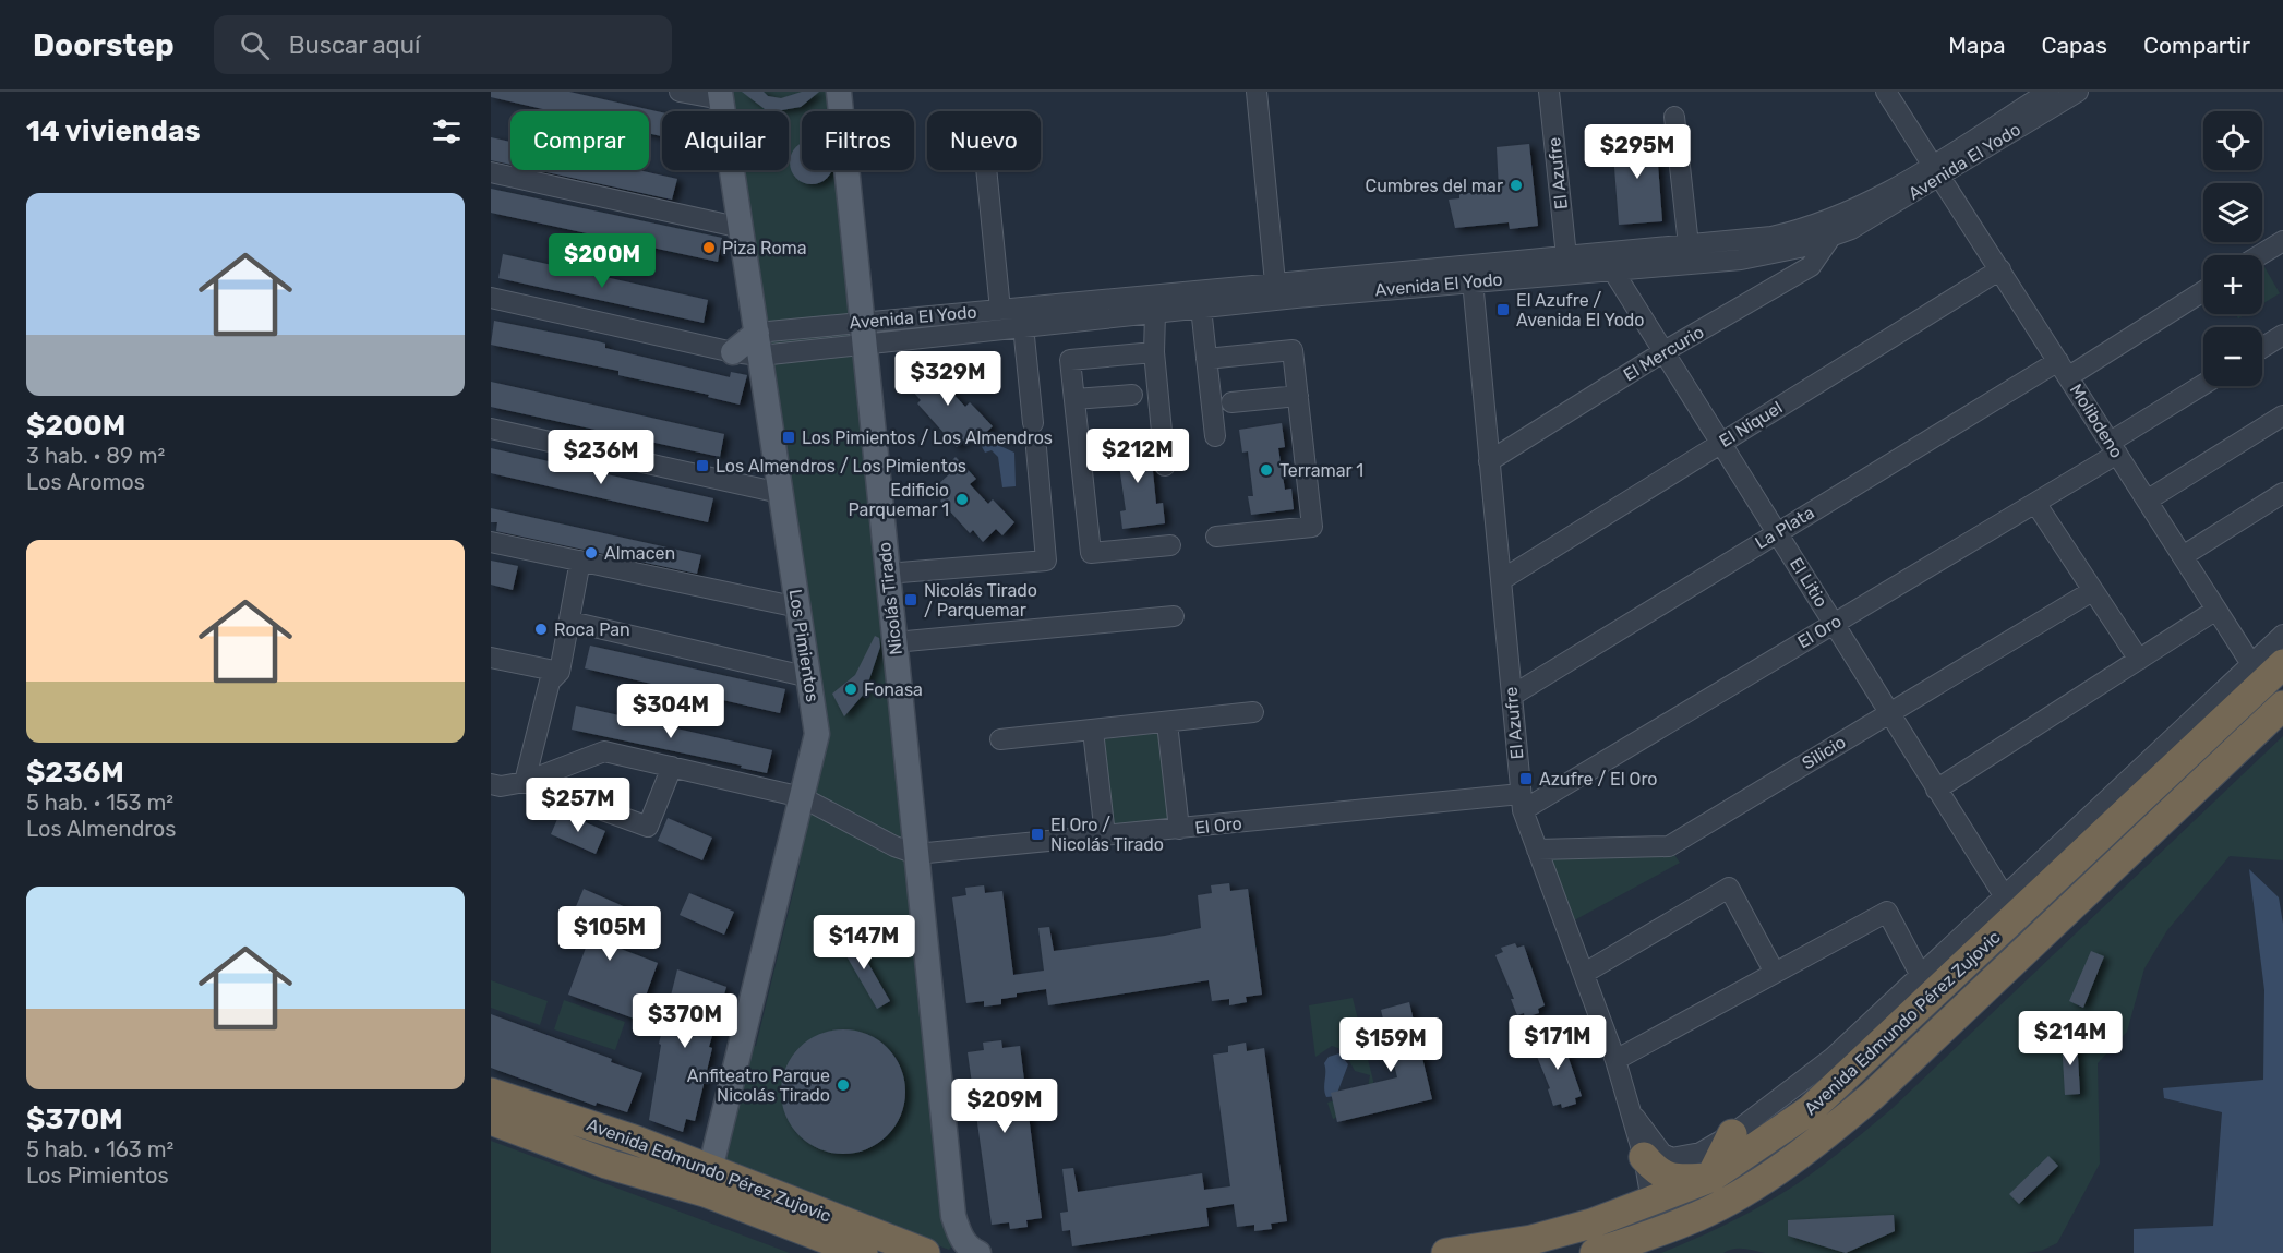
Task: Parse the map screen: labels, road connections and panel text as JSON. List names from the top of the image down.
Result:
{
  "streets": {
    "highway": ["Avenida Edmundo Pérez Zujovic"],
    "main road": ["Nicolás Tirado", "Los Pimientos"],
    "street": [
      "Avenida El Yodo",
      "El Azufre",
      "El Mercurio",
      "Molibdeno",
      "El Níquel",
      "La Plata",
      "El Litio",
      "El Oro",
      "Silicio"
    ]
  },
  "crossings": [
    ["Avenida El Yodo", "El Azufre"],
    ["Avenida El Yodo", "El Mercurio"],
    ["Avenida El Yodo", "Molibdeno"],
    ["Avenida El Yodo", "El Litio"],
    ["Avenida El Yodo", "Nicolás Tirado"],
    ["Avenida El Yodo", "Los Pimientos"],
    ["El Azufre", "El Mercurio"],
    ["El Azufre", "El Níquel"],
    ["El Azufre", "La Plata"],
    ["El Azufre", "El Oro"],
    ["El Azufre", "Silicio"],
    ["El Azufre", "Avenida Edmundo Pérez Zujovic"],
    ["El Mercurio", "El Litio"],
    ["Molibdeno", "El Níquel"],
    ["Molibdeno", "La Plata"],
    ["Molibdeno", "El Oro"],
    ["Molibdeno", "Avenida Edmundo Pérez Zujovic"],
    ["El Níquel", "El Litio"],
    ["La Plata", "El Litio"],
    ["El Litio", "El Oro"],
    ["El Litio", "Silicio"],
    ["El Litio", "Avenida Edmundo Pérez Zujovic"],
    ["Nicolás Tirado", "El Oro"],
    ["Los Pimientos", "Avenida Edmundo Pérez Zujovic"]
  ],
  "places": {
    "other": [
      "Cumbres del mar",
      "Piza Roma",
      "Terramar 1",
      "Edificio Parquemar 1",
      "Almacen",
      "Roca Pan",
      "Fonasa",
      "Anfiteatro Parque Nicolás Tirado"
    ],
    "transit": [
      "El Azufre / Avenida El Yodo",
      "Los Pimientos / Los Almendros",
      "Los Almendros / Los Pimientos",
      "Nicolás Tirado / Parquemar",
      "Azufre / El Oro",
      "El Oro / Nicolás Tirado"
    ]
  },
  "page": {
    "header": "Doorstep",
    "search": "Buscar aquí",
    "nav": ["Mapa", "Capas", "Compartir"],
    "heading": "14 viviendas",
    "map_buttons": ["+", "−"],
    "chip": [
      "Comprar",
      "Alquilar",
      "Filtros",
      "Nuevo"
    ],
    "price": [
      "$295M",
      "$200M",
      "$329M",
      "$212M",
      "$236M",
      "$304M",
      "$257M",
      "$105M",
      "$147M",
      "$370M",
      "$214M",
      "$171M",
      "$159M",
      "$209M"
    ],
    "list": [
      {
        "name": "$200M",
        "note": "3 hab. · 89 m² · Los Aromos"
      },
      {
        "name": "$236M",
        "note": "5 hab. · 153 m² · Los Almendros"
      },
      {
        "name": "$370M",
        "note": "5 hab. · 163 m² · Los Pimientos"
      }
    ]
  }
}
